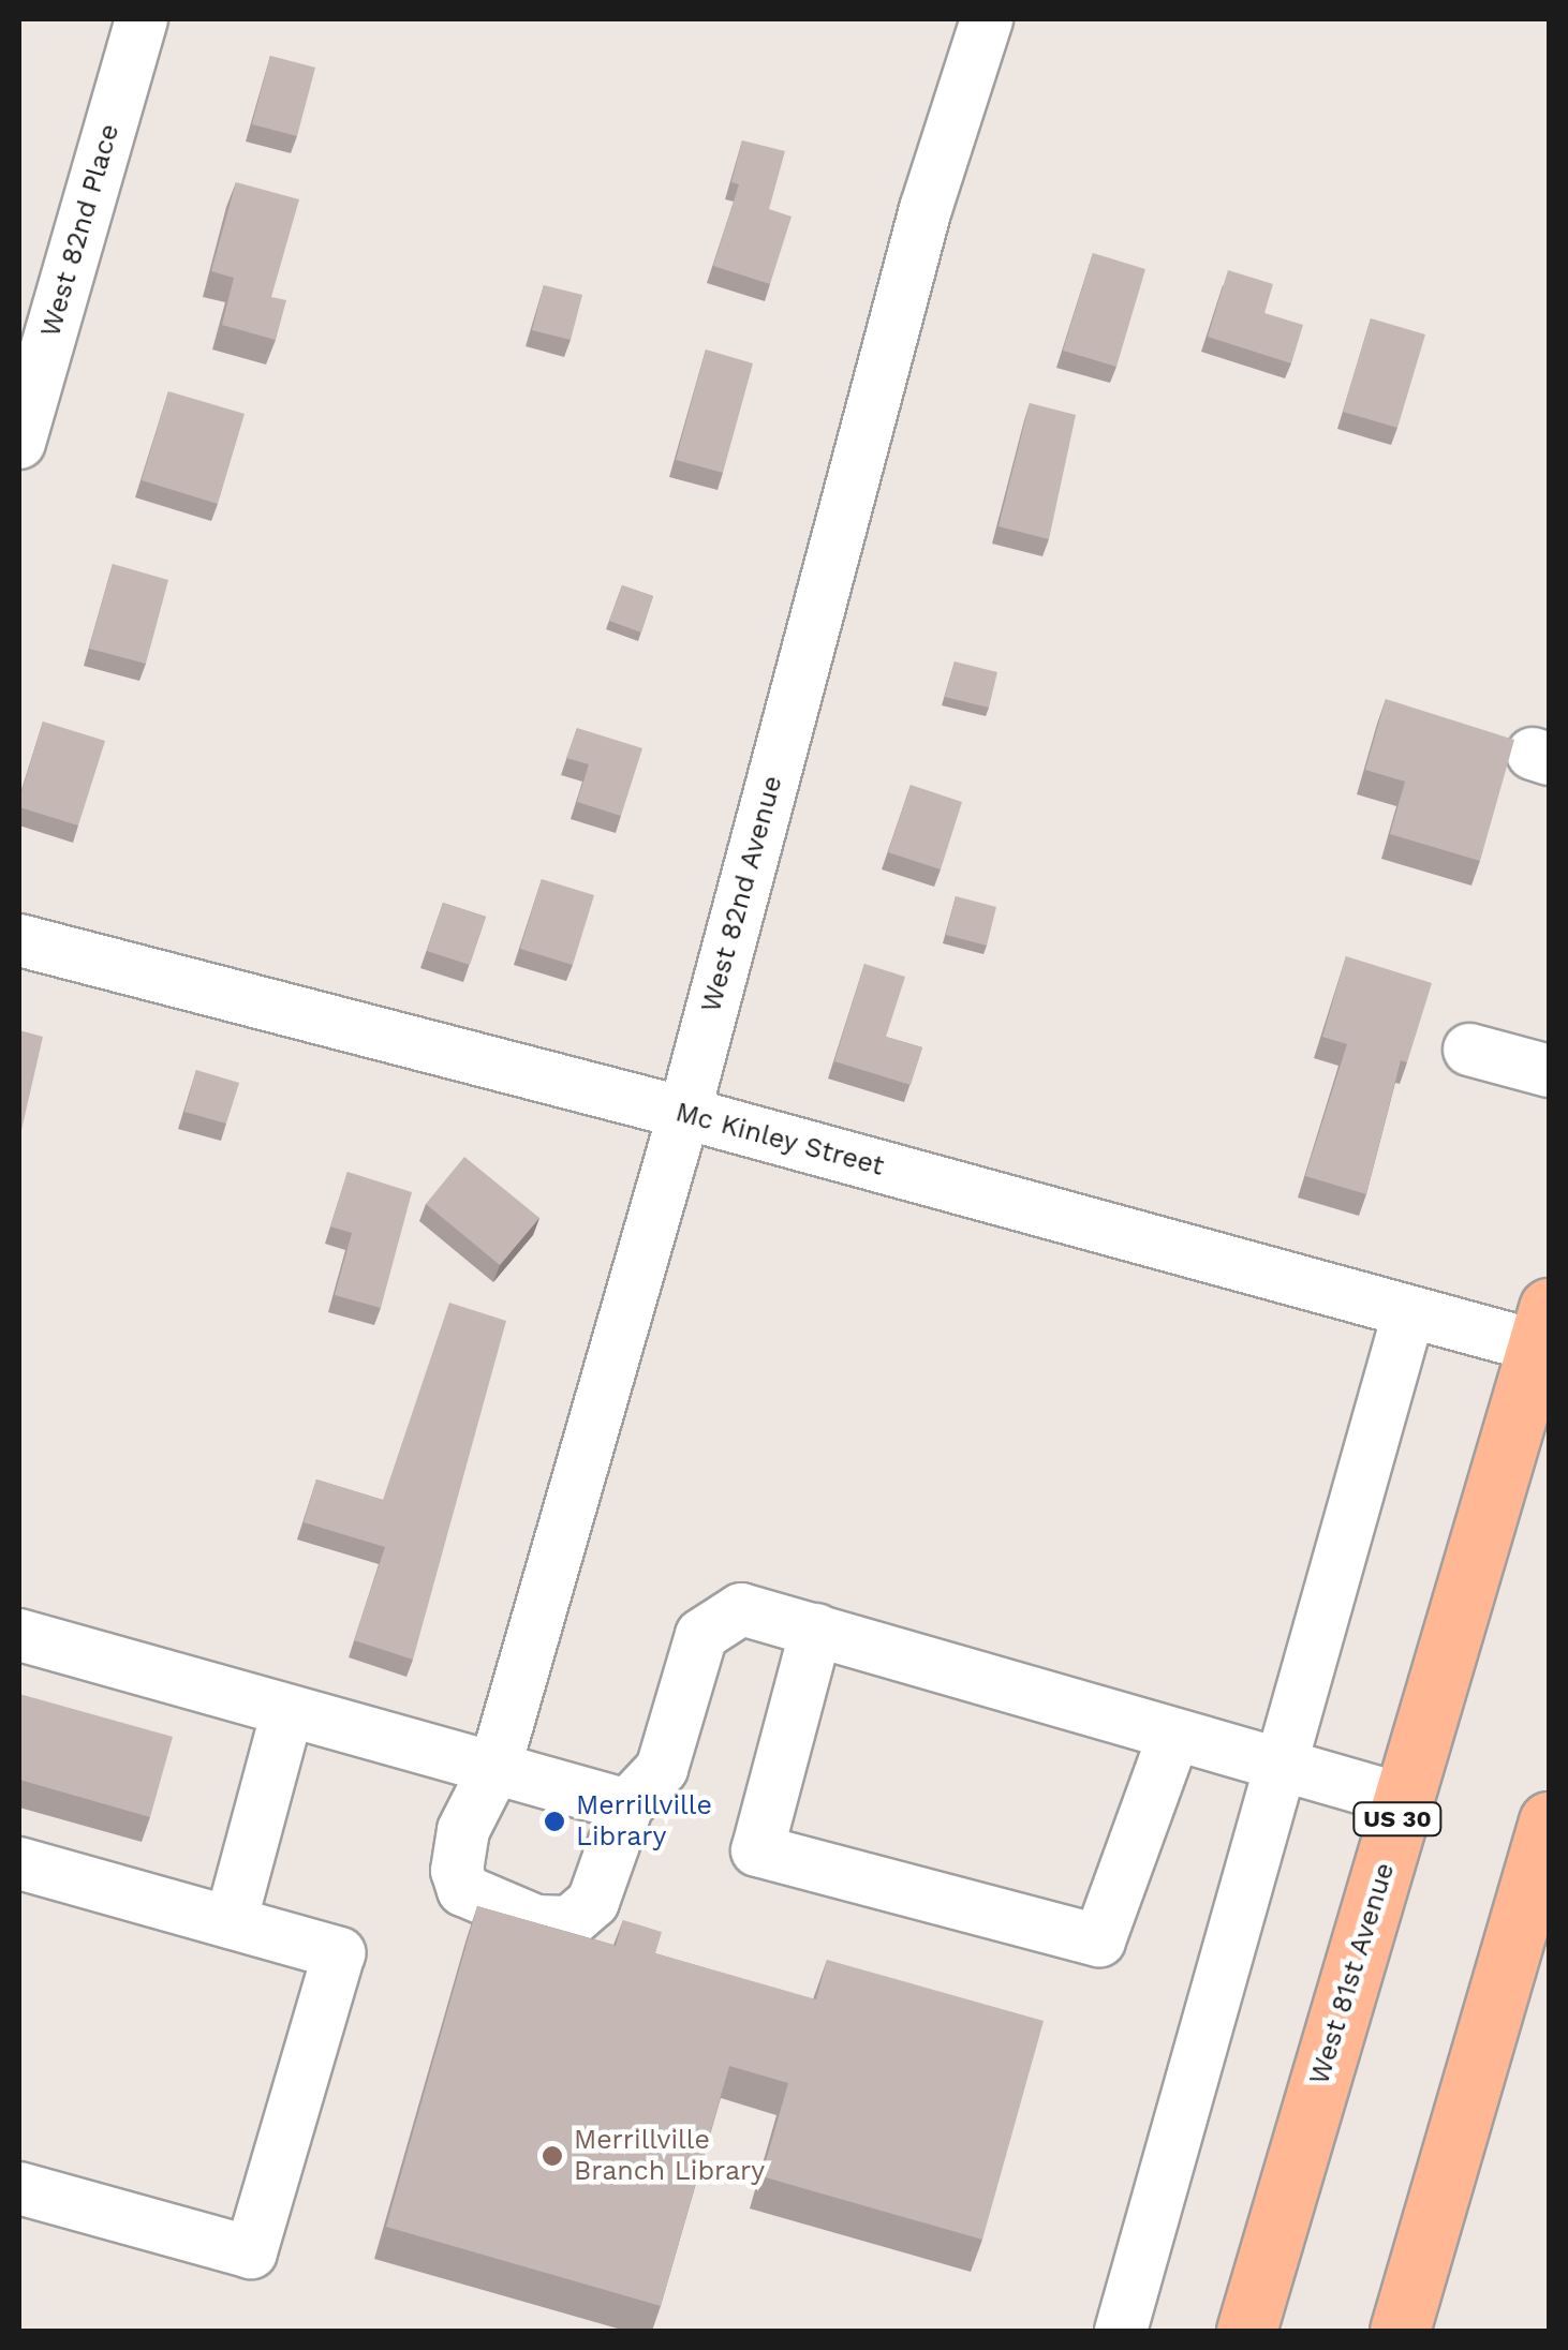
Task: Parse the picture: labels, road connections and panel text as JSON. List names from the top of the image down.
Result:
{
  "streets": {
    "main road": ["US 30", "West 81st Avenue"],
    "street": ["West 82nd Place", "West 82nd Avenue", "Mc Kinley Street"]
  },
  "crossings": [
    ["West 82nd Avenue", "Mc Kinley Street"],
    ["Mc Kinley Street", "West 81st Avenue"]
  ],
  "places": ["Merrillville Library", "Merrillville Branch Library"]
}
